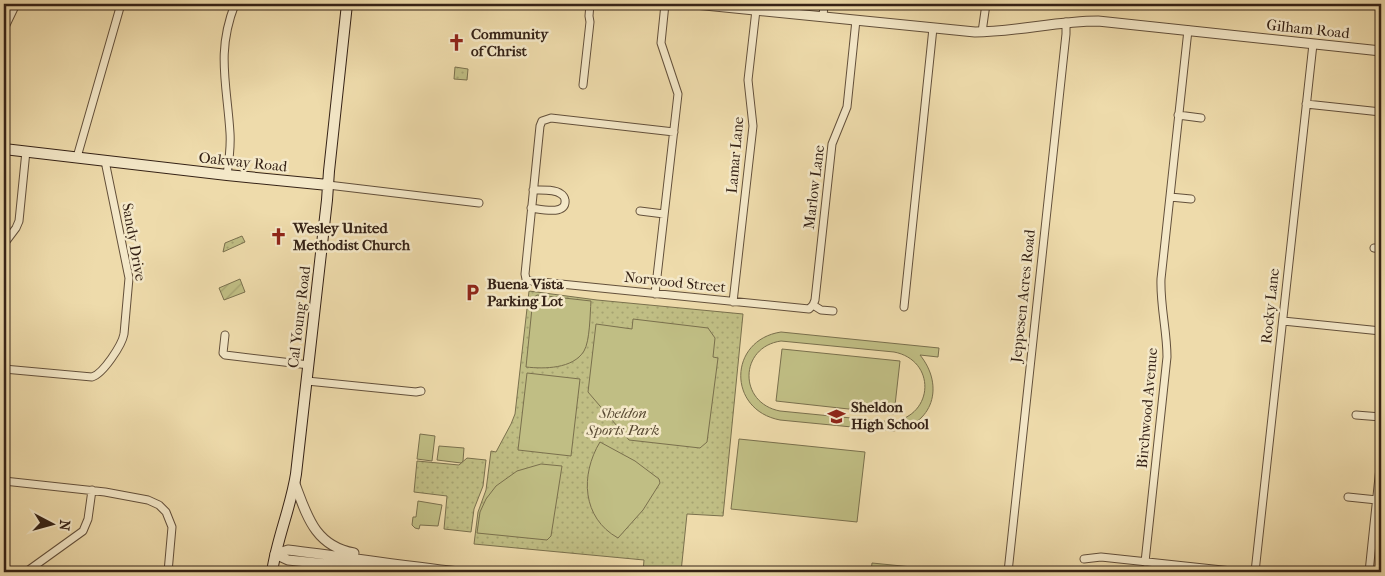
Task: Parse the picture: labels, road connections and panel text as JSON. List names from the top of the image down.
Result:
{
  "streets": {
    "main road": ["Oakway Road", "Cal Young Road"],
    "street": [
      "Gilham Road",
      "Lamar Lane",
      "Marlow Lane",
      "Sandy Drive",
      "Norwood Street",
      "Jeppesen Acres Road",
      "Rocky Lane",
      "Birchwood Avenue"
    ]
  },
  "crossings": [
    ["Gilham Road", "Lamar Lane"],
    ["Gilham Road", "Marlow Lane"],
    ["Gilham Road", "Jeppesen Acres Road"],
    ["Gilham Road", "Rocky Lane"],
    ["Gilham Road", "Birchwood Avenue"],
    ["Lamar Lane", "Norwood Street"],
    ["Oakway Road", "Sandy Drive"],
    ["Oakway Road", "Cal Young Road"],
    ["Marlow Lane", "Norwood Street"]
  ],
  "parks": ["Sheldon Sports Park"],
  "places": {
    "church": ["Community of Christ", "Wesley United Methodist Church"],
    "parking": ["Buena Vista Parking Lot"],
    "school or university": ["Sheldon High School"]
  },
  "north": "right"
}
